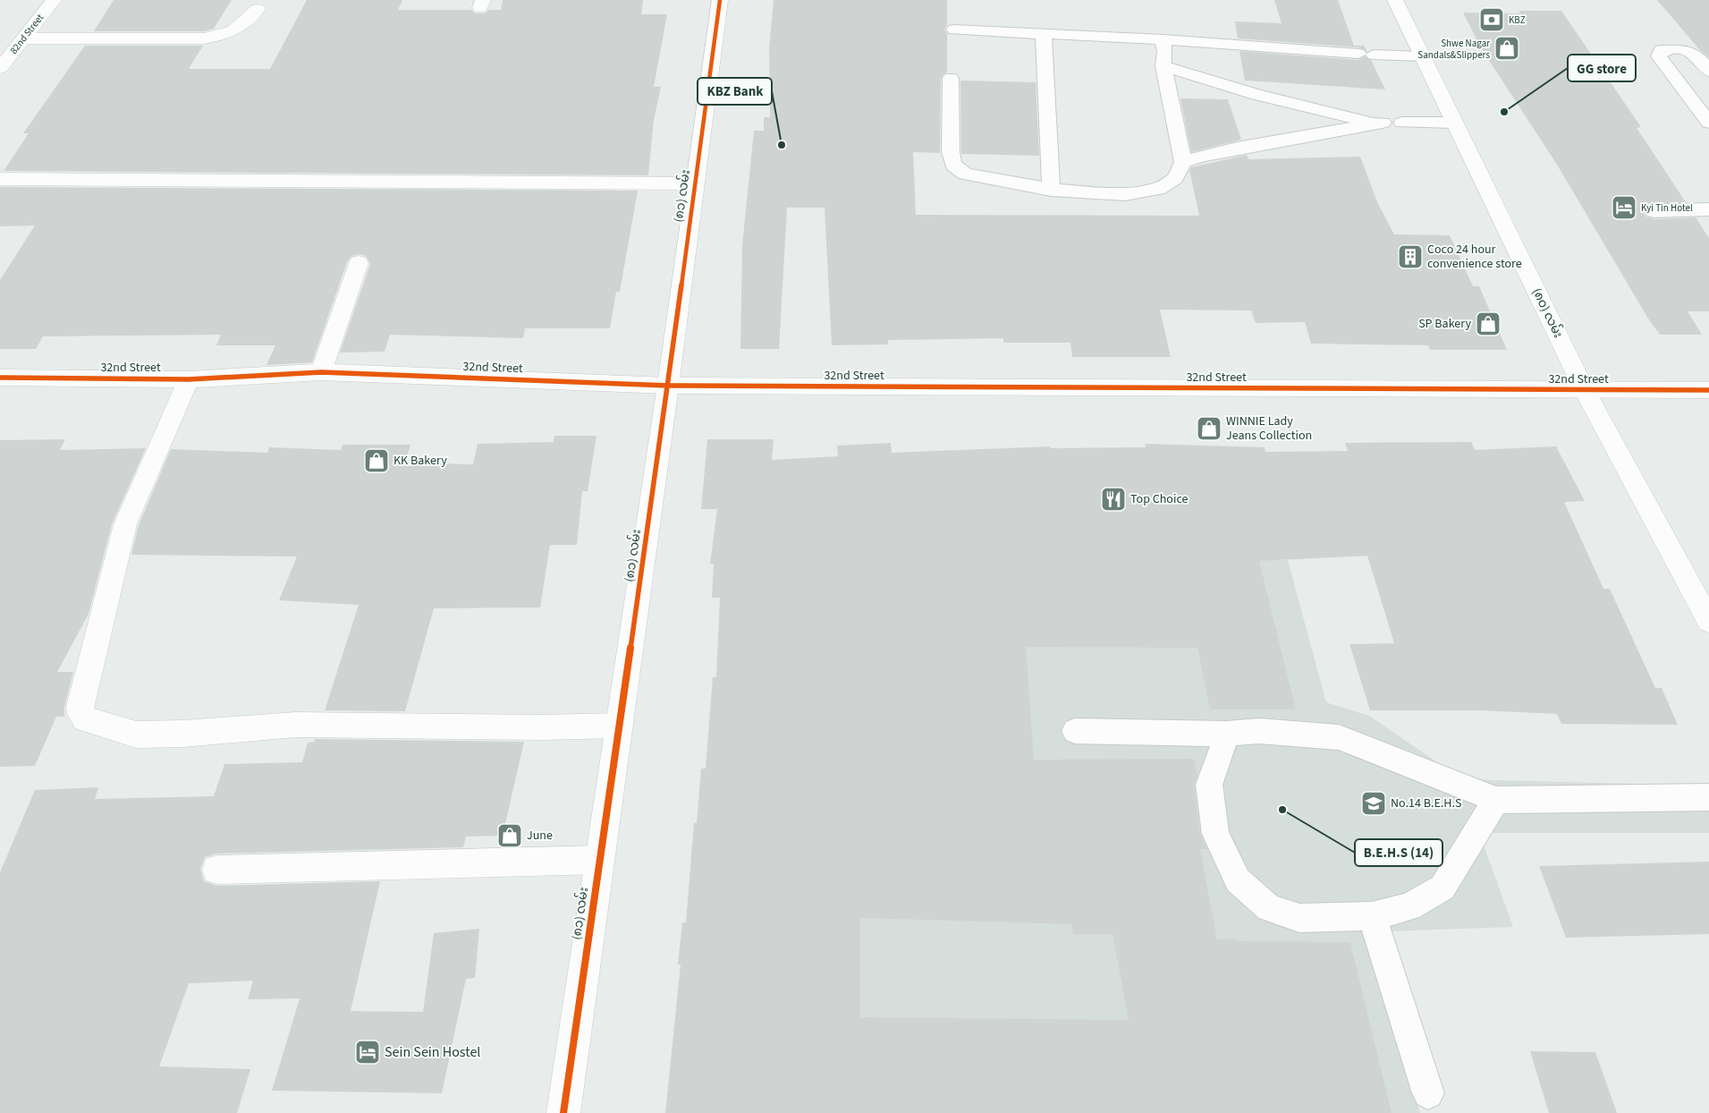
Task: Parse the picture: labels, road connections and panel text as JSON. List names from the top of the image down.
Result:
{
  "streets": {
    "street": [
      "82nd Street",
      "(၈၁) လမ်း",
      "(၈၀) လမ်း",
      "32nd Street"
    ]
  },
  "crossings": [
    ["(၈၁) လမ်း", "32nd Street"],
    ["(၈၀) လမ်း", "32nd Street"]
  ],
  "places": {
    "bank": ["KBZ"],
    "shop": [
      "Shwe Nagar Sandals&Slippers",
      "SP Bakery",
      "WINNIE Lady Jeans Collection",
      "KK Bakery",
      "June"
    ],
    "other": ["GG store", "KBZ Bank", "B.E.H.S (14)"],
    "hotel": ["Kyi Tin Hotel", "Sein Sein Hostel"],
    "building": ["Coco 24 hour convenience store"],
    "restaurant": ["Top Choice"],
    "school or university": ["No.14 B.E.H.S"]
  }
}
